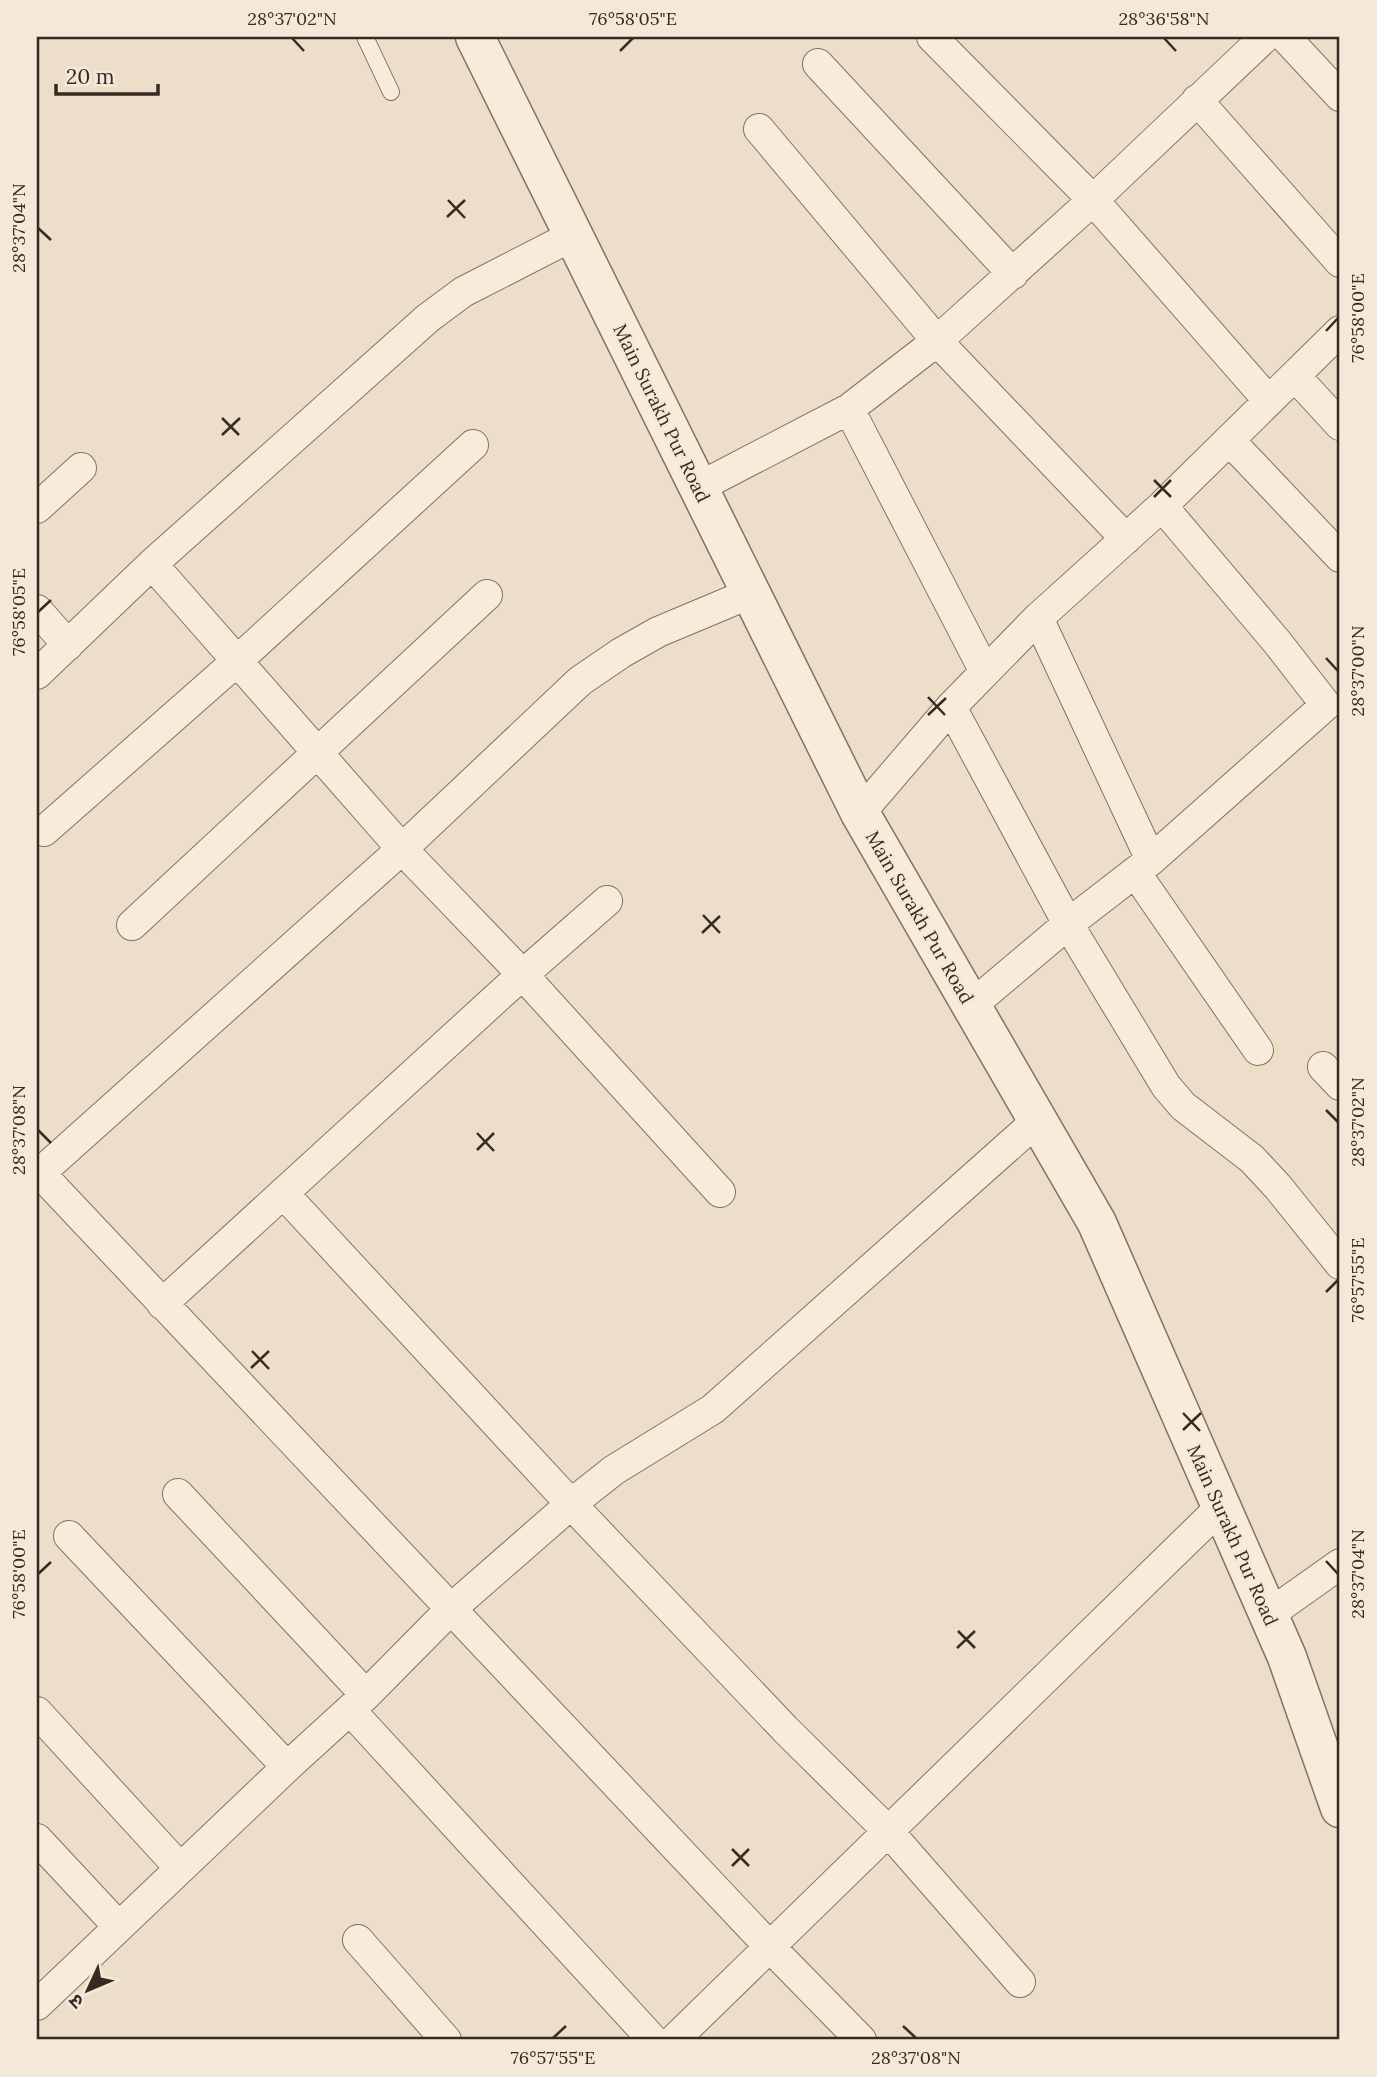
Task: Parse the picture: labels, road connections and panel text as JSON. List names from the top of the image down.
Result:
{
  "streets": {
    "street": ["Main Surakh Pur Road"]
  },
  "scale_bar": "20 m",
  "north": "bottom left",
  "coordinates": [
    "28°37'02\"N",
    "76°58'05\"E",
    "28°36'58\"N",
    "28°37'04\"N",
    "76°58'00\"E",
    "28°37'00\"N",
    "28°37'08\"N",
    "76°57'55\"E"
  ]
}
